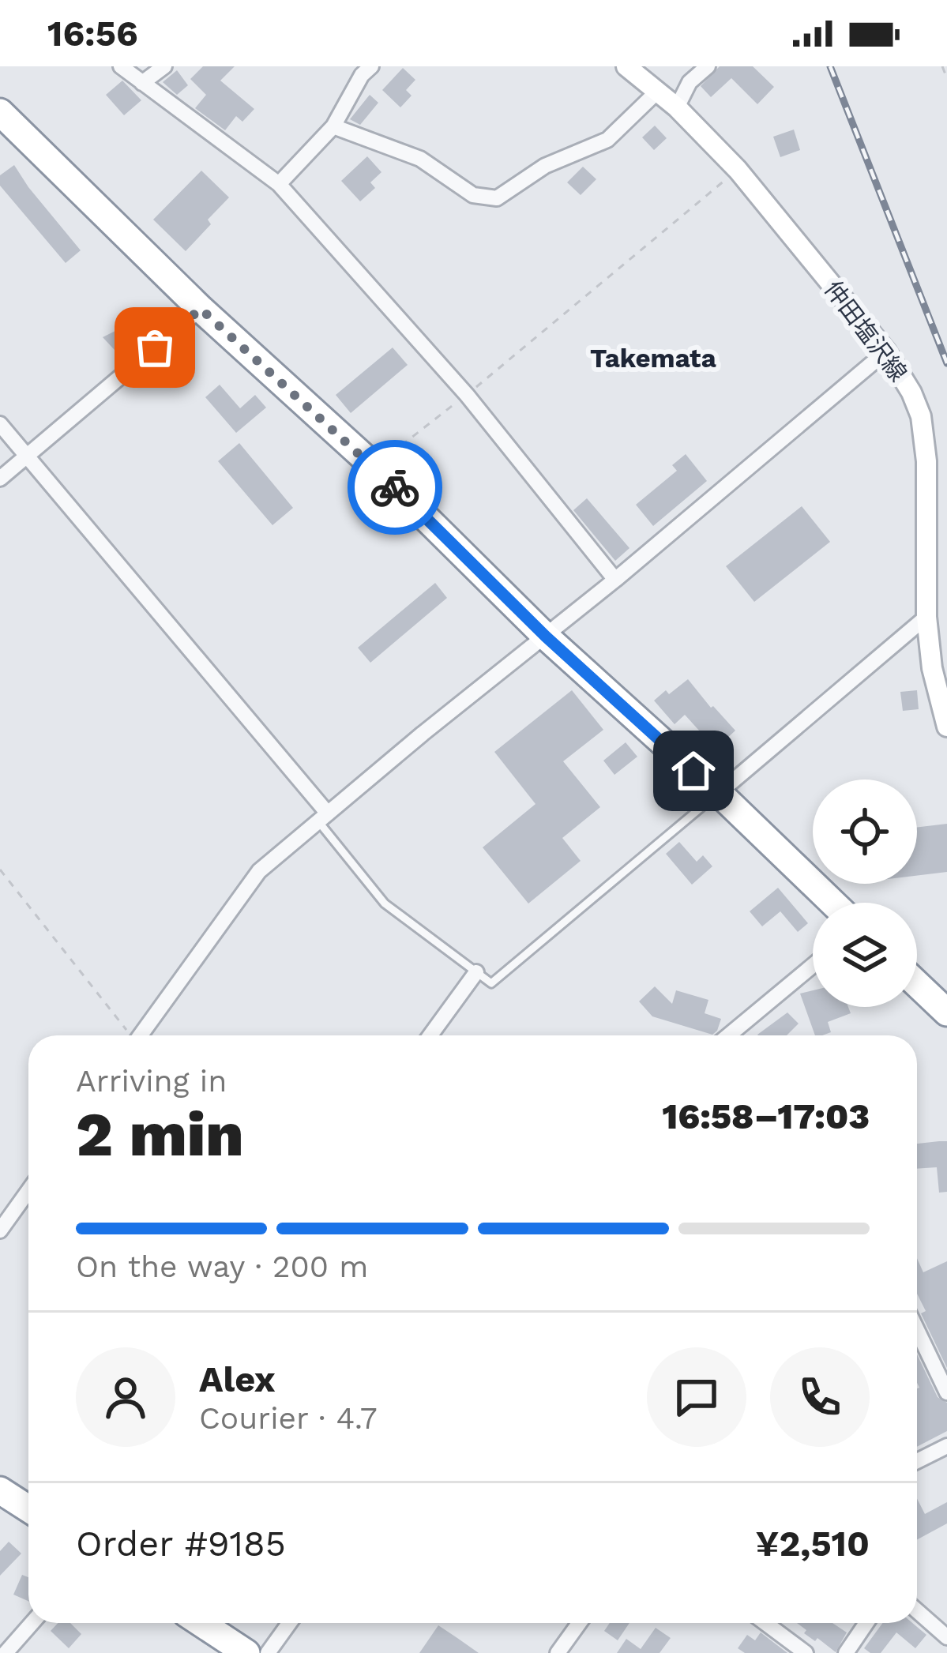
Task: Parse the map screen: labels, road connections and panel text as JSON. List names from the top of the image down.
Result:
{
  "streets": {
    "main road": ["仲田塩沢線"]
  },
  "districts": ["Takemata"],
  "page": {
    "status": "16:56",
    "heading": ["2 min", "Arriving in", "16:58–17:03"],
    "panel": [
      "Alex",
      "Courier · 4.7",
      "Order #9185",
      "¥2,510"
    ],
    "bar": "On the way · 200 m"
  }
}
